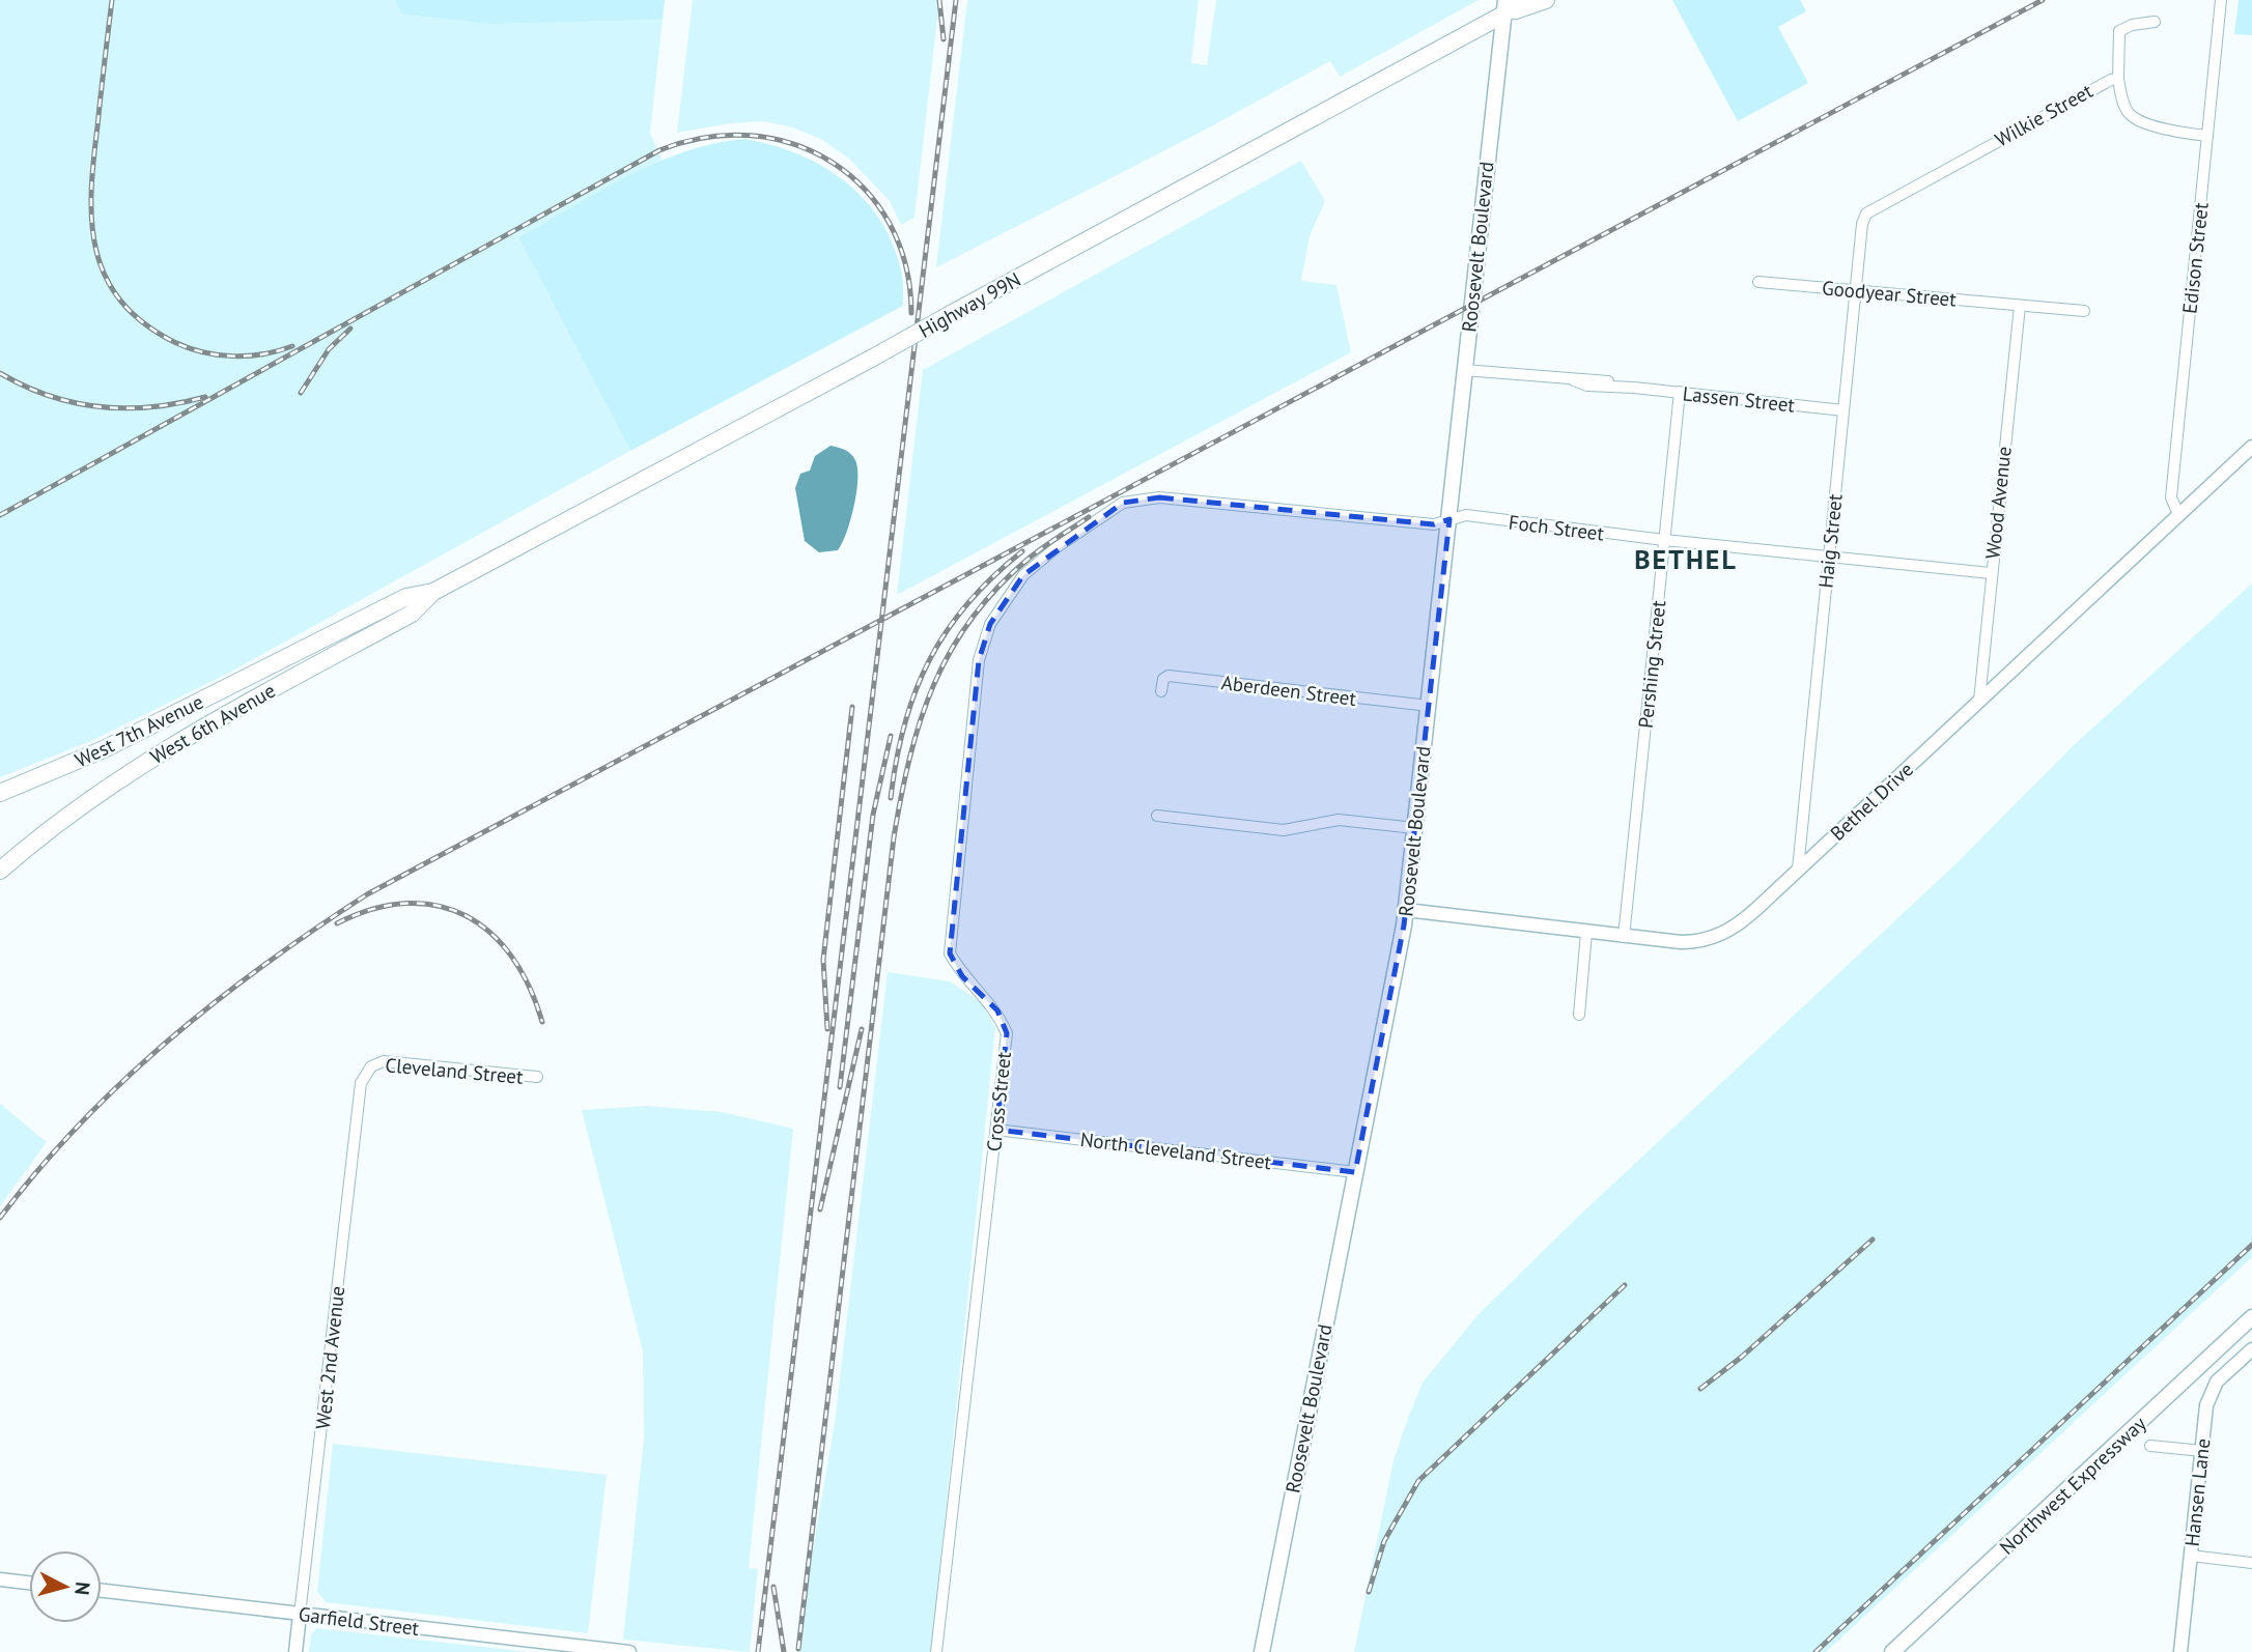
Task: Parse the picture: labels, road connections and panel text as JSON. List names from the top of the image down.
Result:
{
  "streets": {
    "main road": [
      "Roosevelt Boulevard",
      "Highway 99N",
      "West 6th Avenue",
      "West 7th Avenue",
      "Northwest Expressway"
    ],
    "street": [
      "Wilkie Street",
      "Edison Street",
      "Goodyear Street",
      "Lassen Street",
      "Wood Avenue",
      "Foch Street",
      "Haig Street",
      "Pershing Street",
      "Aberdeen Street",
      "Bethel Drive",
      "Cleveland Street",
      "Cross Street",
      "North Cleveland Street",
      "West 2nd Avenue",
      "Hansen Lane",
      "Garfield Street"
    ]
  },
  "crossings": [
    ["Wilkie Street", "Edison Street"],
    ["Wilkie Street", "Haig Street"],
    ["Roosevelt Boulevard", "Highway 99N"],
    ["Roosevelt Boulevard", "Lassen Street"],
    ["Roosevelt Boulevard", "Foch Street"],
    ["Roosevelt Boulevard", "Aberdeen Street"],
    ["Roosevelt Boulevard", "Bethel Drive"],
    ["Roosevelt Boulevard", "North Cleveland Street"],
    ["Edison Street", "Bethel Drive"],
    ["Goodyear Street", "Wood Avenue"],
    ["Goodyear Street", "Haig Street"],
    ["Highway 99N", "West 6th Avenue"],
    ["Highway 99N", "West 7th Avenue"],
    ["Lassen Street", "Haig Street"],
    ["Lassen Street", "Pershing Street"],
    ["Wood Avenue", "Foch Street"],
    ["Wood Avenue", "Bethel Drive"],
    ["Foch Street", "Haig Street"],
    ["Foch Street", "Pershing Street"],
    ["Foch Street", "Cross Street"],
    ["Haig Street", "Bethel Drive"],
    ["Pershing Street", "Bethel Drive"],
    ["West 6th Avenue", "West 7th Avenue"],
    ["Cleveland Street", "West 2nd Avenue"],
    ["Cross Street", "North Cleveland Street"],
    ["West 2nd Avenue", "Garfield Street"]
  ],
  "districts": ["BETHEL"],
  "north": "right"
}
